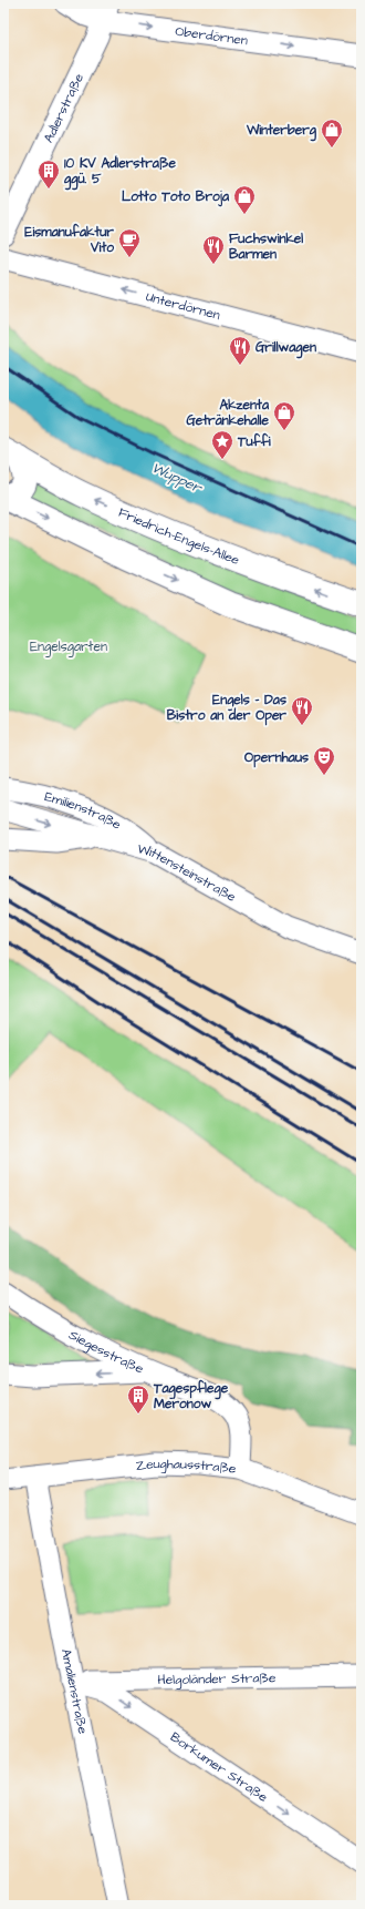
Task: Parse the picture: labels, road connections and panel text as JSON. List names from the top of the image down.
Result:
{
  "streets": {
    "main road": ["Friedrich-Engels-Allee"],
    "street": [
      "Oberdörnen",
      "Adlerstraße",
      "Unterdörnen",
      "Emilienstraße",
      "Wittensteinstraße",
      "Siegesstraße",
      "Zeughausstraße",
      "Helgoländer Straße",
      "Amalienstraße",
      "Borkumer Straße"
    ]
  },
  "crossings": [
    ["Oberdörnen", "Adlerstraße"],
    ["Emilienstraße", "Wittensteinstraße"],
    ["Siegesstraße", "Zeughausstraße"],
    ["Zeughausstraße", "Amalienstraße"],
    ["Helgoländer Straße", "Amalienstraße"],
    ["Helgoländer Straße", "Borkumer Straße"],
    ["Amalienstraße", "Borkumer Straße"]
  ],
  "one_way": ["Oberdörnen", "Unterdörnen", "Borkumer Straße"],
  "water": ["Wupper"],
  "parks": ["Engelsgarten"],
  "places": {
    "shop": ["Winterberg", "Lotto Toto Broja", "Akzenta Getränkehalle"],
    "building": ["10 KV Adlerstraße ggü. 5", "Tagespflege Meronow"],
    "cafe": ["Eismanufaktur Vito"],
    "restaurant": ["Fuchswinkel Barmen", "Grillwagen", "Engels - Das Bistro an der Oper"],
    "place": ["Tuffi"],
    "theatre": ["Opernhaus"]
  }
}
